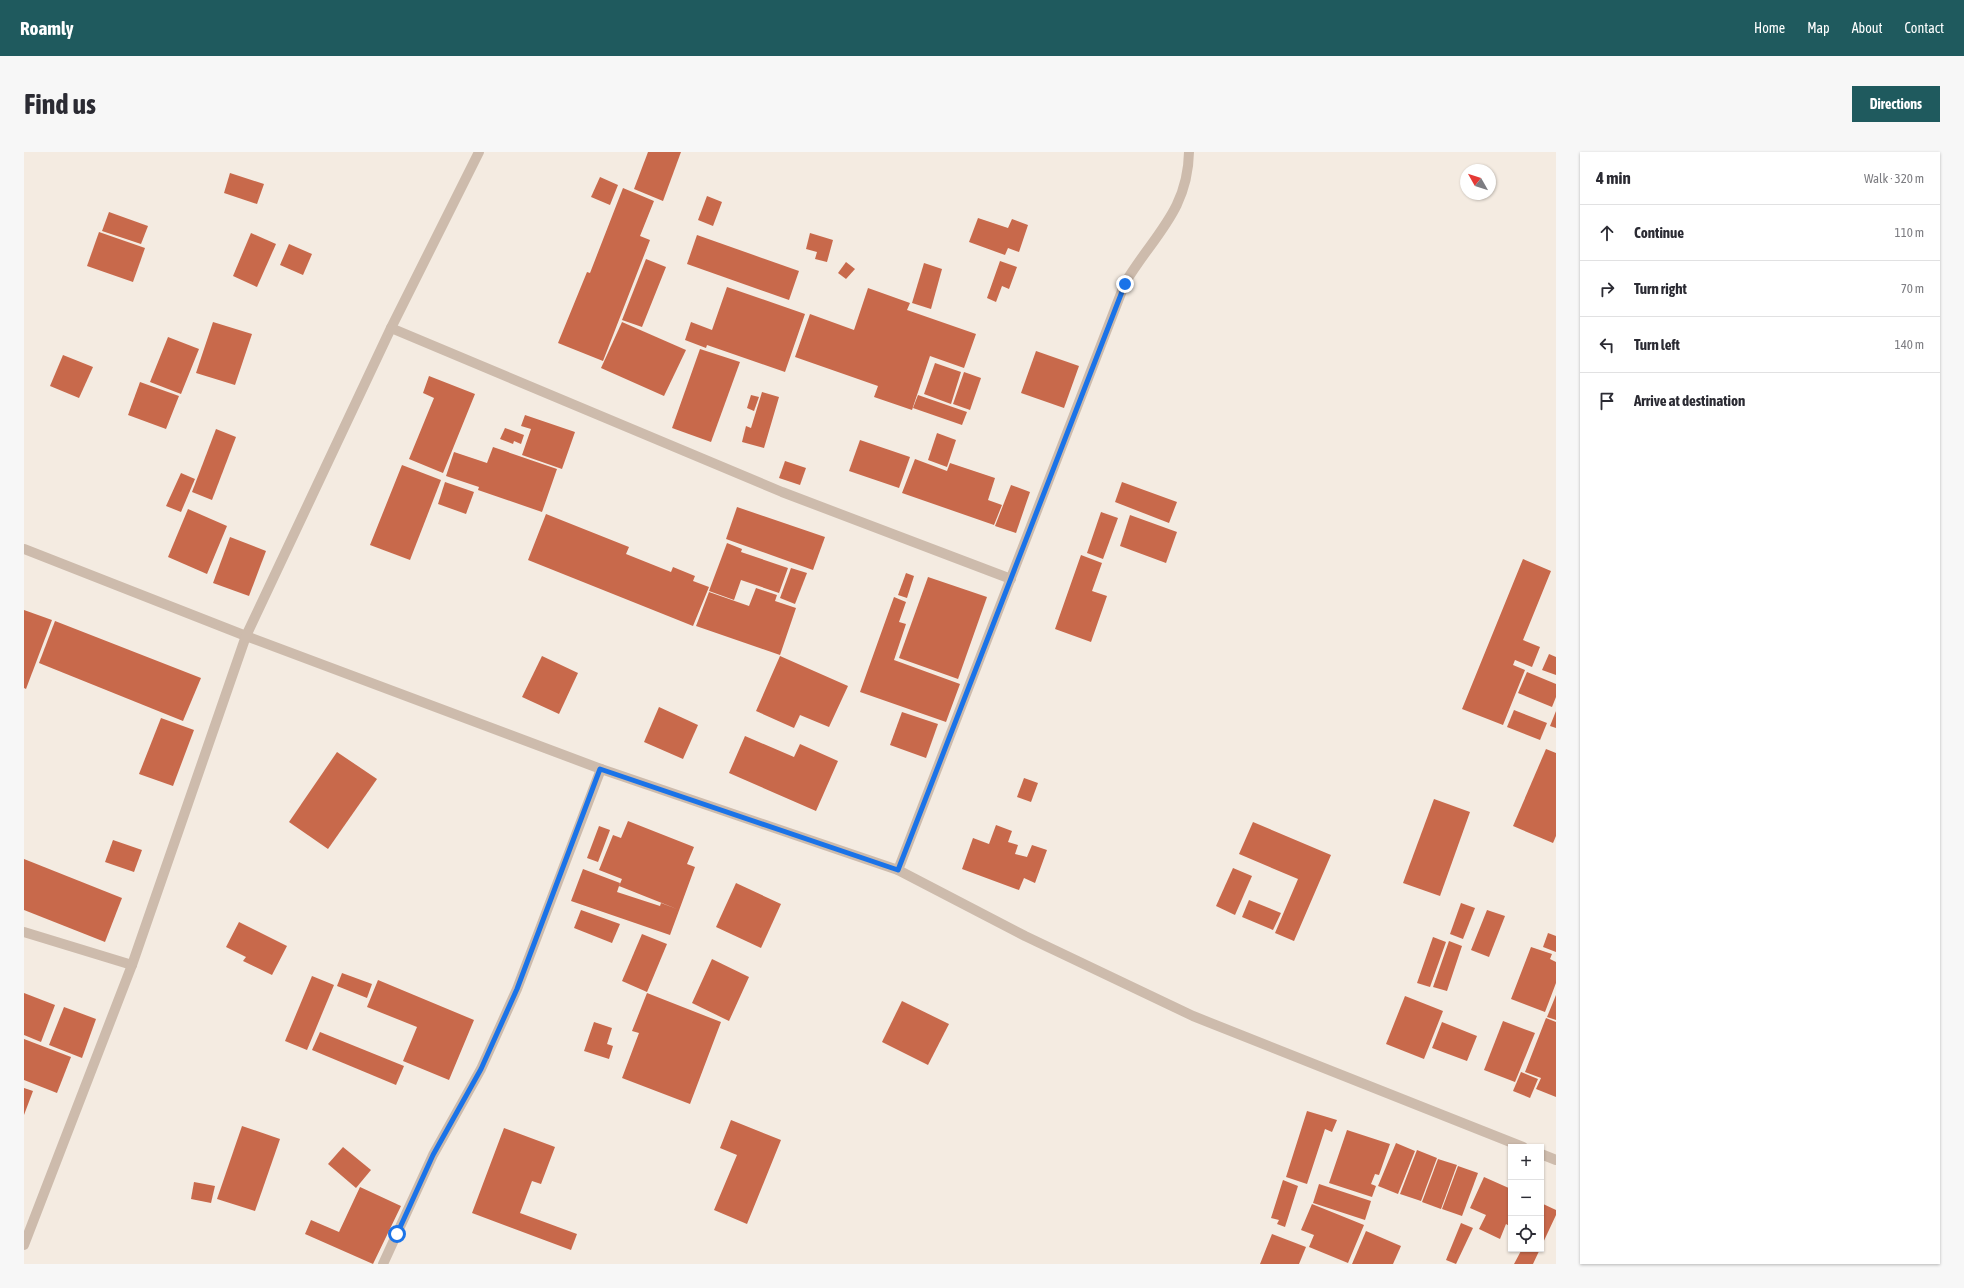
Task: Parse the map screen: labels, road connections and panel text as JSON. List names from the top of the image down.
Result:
{
  "north": "top left",
  "page": {
    "header": "Roamly",
    "nav": [
      "Home",
      "Map",
      "About",
      "Contact"
    ],
    "buttons": "Directions",
    "title": "Find us",
    "heading": ["4 min", "Walk · 320 m"],
    "list": [
      ["Continue", "110 m"],
      ["Turn right", "70 m"],
      ["Turn left", "140 m"],
      "Arrive at destination"
    ],
    "map_buttons": ["+", "−"]
  }
}
